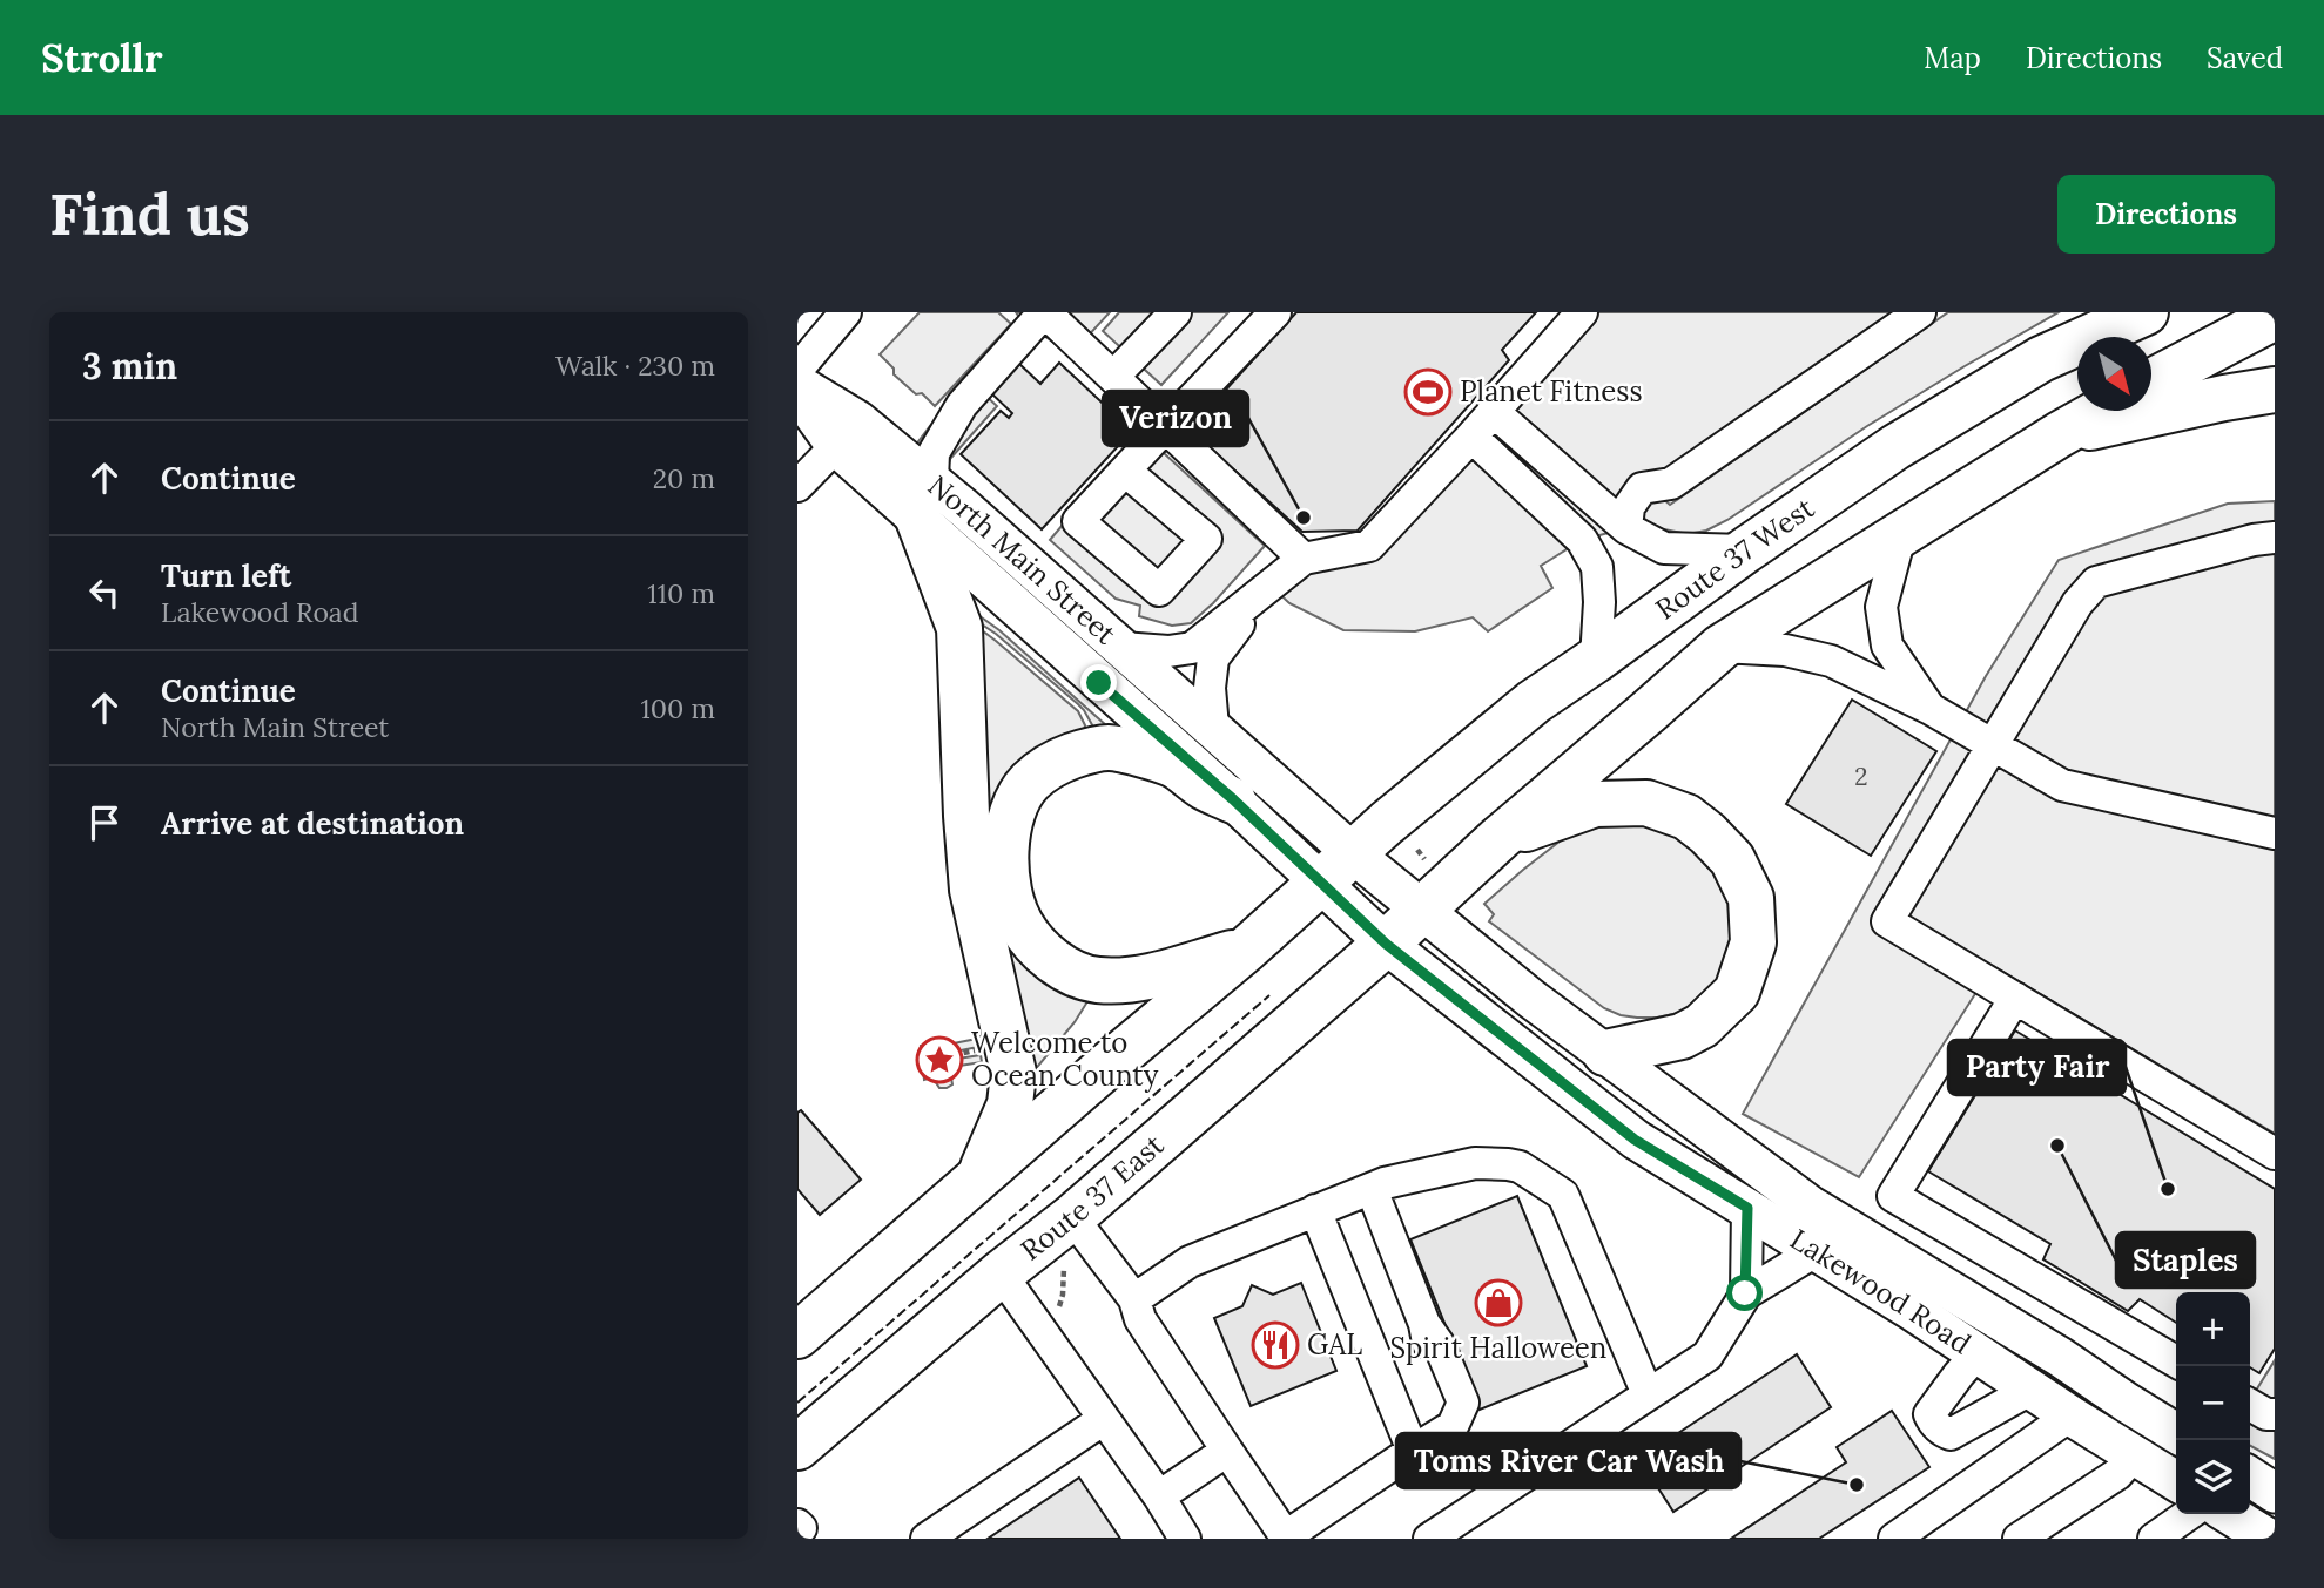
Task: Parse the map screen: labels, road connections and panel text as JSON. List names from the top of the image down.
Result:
{
  "streets": {
    "highway": ["Route 37 West", "Route 37 East"],
    "main road": ["North Main Street", "Lakewood Road"]
  },
  "crossings": [
    ["Route 37 West", "North Main Street"],
    ["North Main Street", "Route 37 East"],
    ["North Main Street", "Lakewood Road"],
    ["Route 37 East", "Lakewood Road"]
  ],
  "places": {
    "sports": ["Planet Fitness"],
    "other": [
      "Verizon",
      "Staples",
      "Party Fair",
      "Toms River Car Wash"
    ],
    "place": ["Welcome to Ocean County"],
    "shop": ["Spirit Halloween"],
    "restaurant": ["GAL"]
  },
  "house_numbers": ["2"],
  "north": "bottom right",
  "page": {
    "header": "Strollr",
    "nav": ["Map", "Directions", "Saved"],
    "buttons": "Directions",
    "title": "Find us",
    "heading": ["3 min", "Walk · 230 m"],
    "list": [
      ["Continue", "20 m"],
      ["Turn left", "Lakewood Road", "110 m"],
      ["Continue", "North Main Street", "100 m"],
      "Arrive at destination"
    ],
    "map_buttons": ["+", "−"]
  }
}
